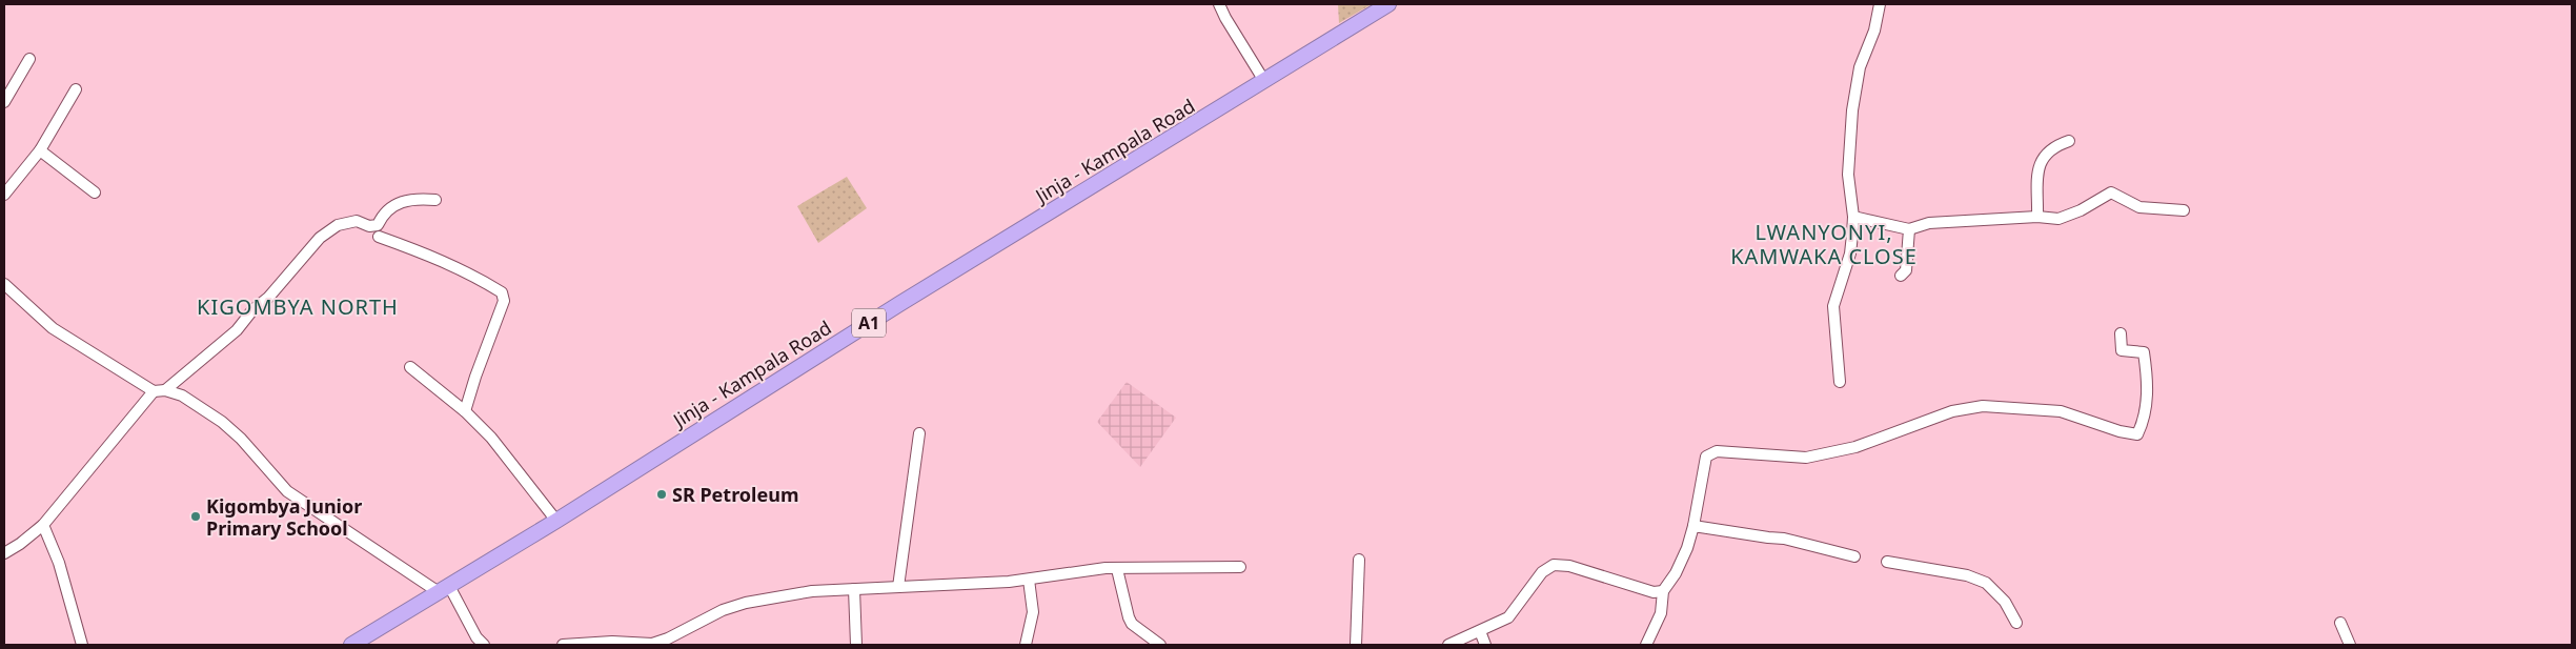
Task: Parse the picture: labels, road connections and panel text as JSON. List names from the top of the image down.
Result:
{
  "streets": {
    "highway": ["Jinja - Kampala Road", "A1"]
  },
  "districts": ["LWANYONYI, KAMWAKA CLOSE", "KIGOMBYA NORTH"],
  "places": ["SR Petroleum", "Kigombya Junior Primary School"]
}
